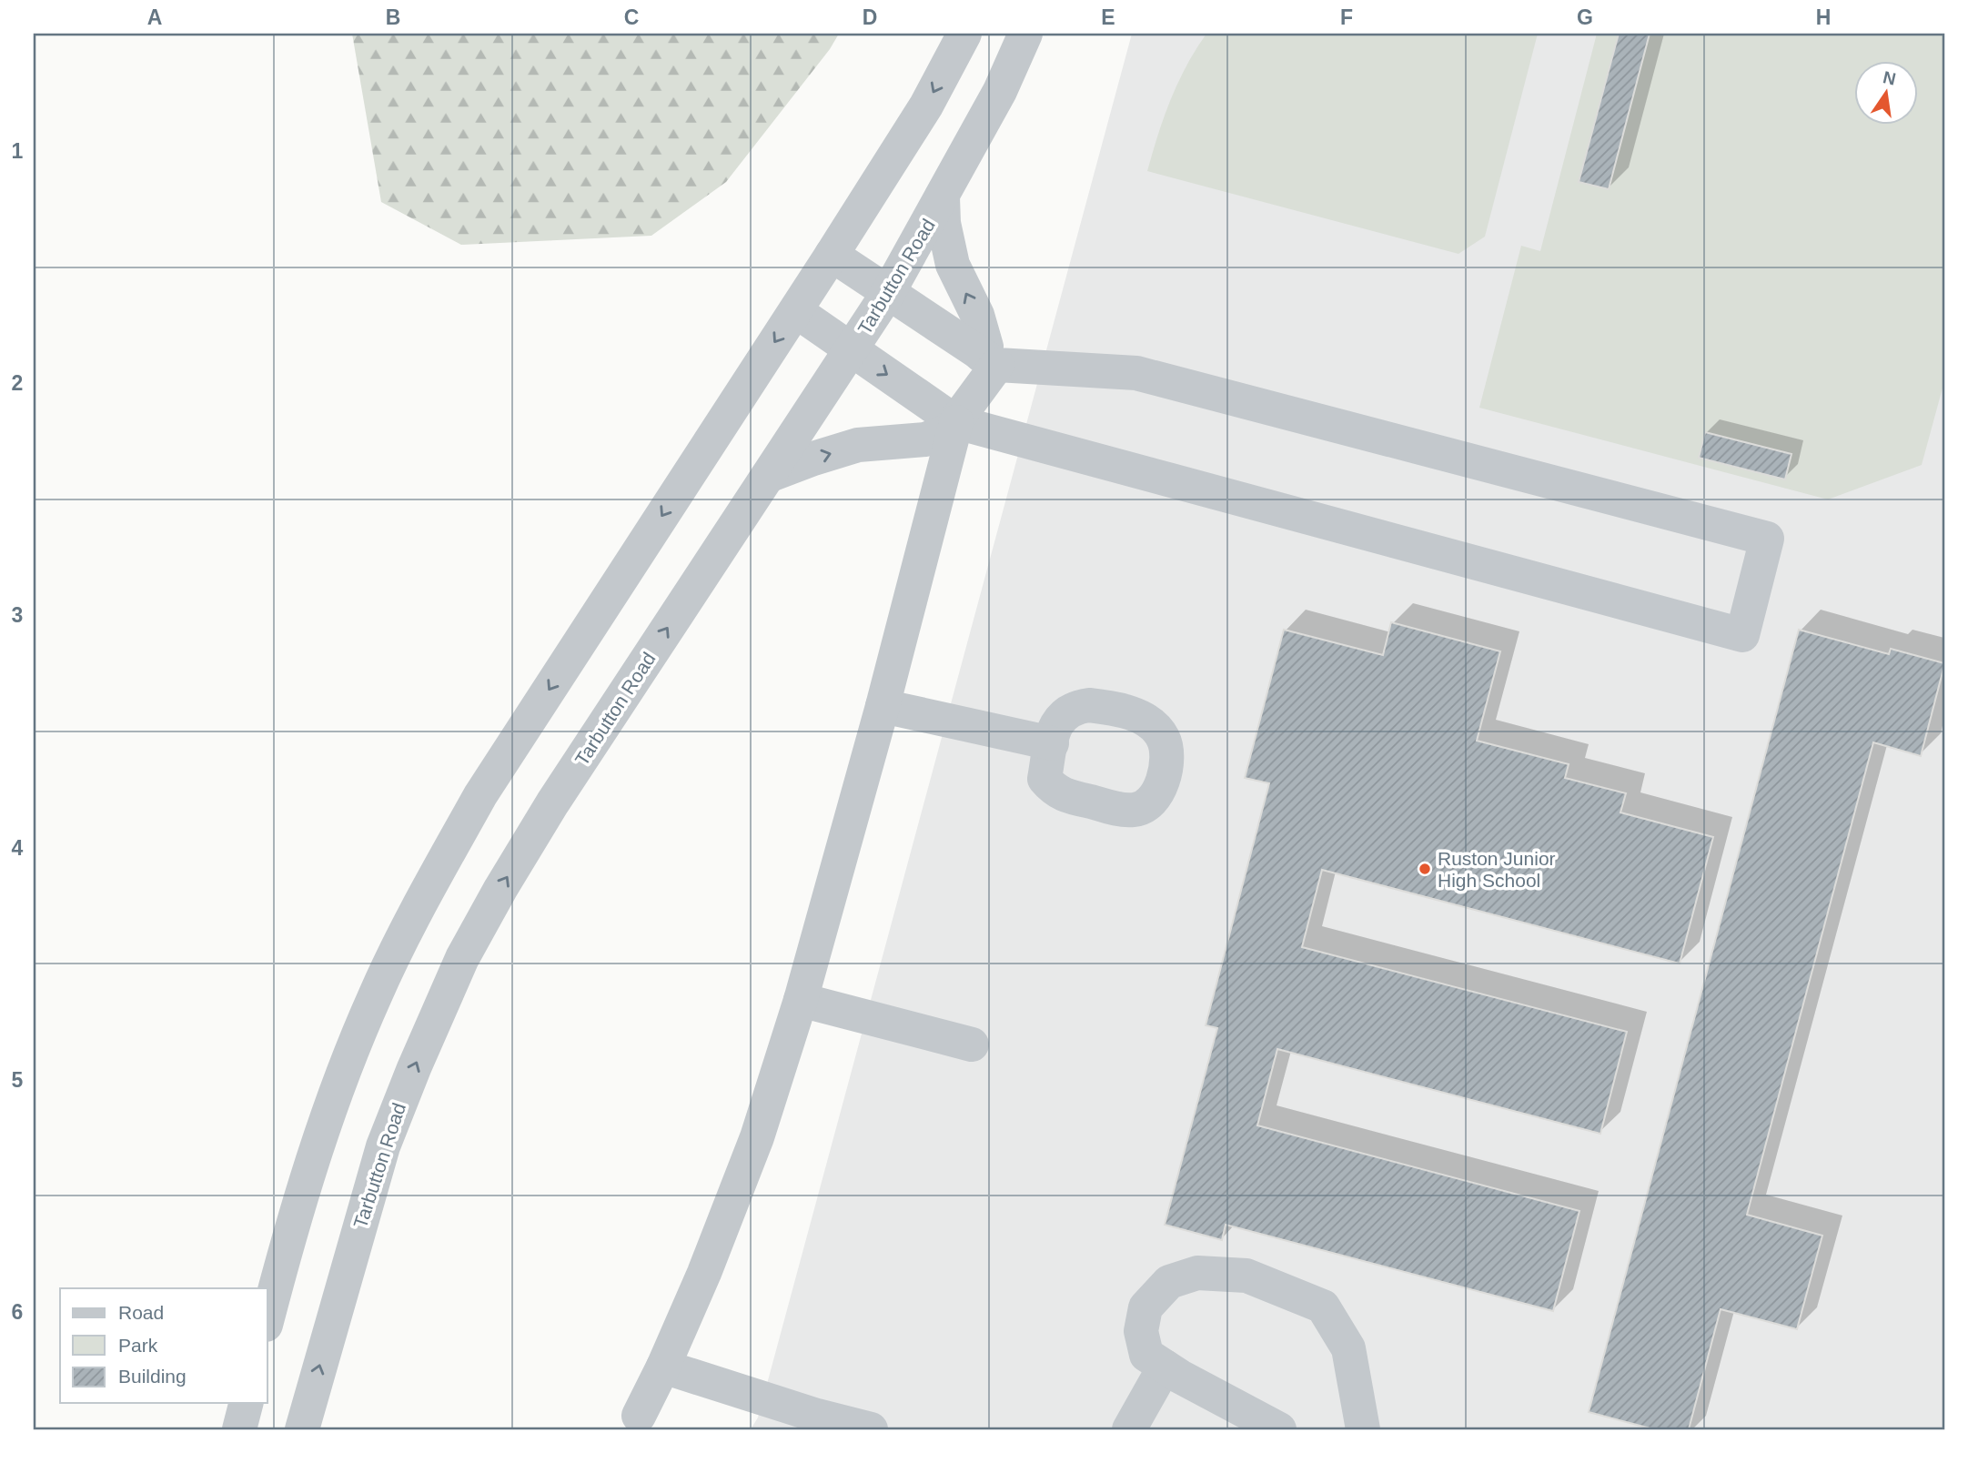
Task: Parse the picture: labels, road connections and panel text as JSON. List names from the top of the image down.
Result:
{
  "streets": {
    "street": ["Tarbutton Road"]
  },
  "places": ["Ruston Junior High School"],
  "legend": ["Road", "Park", "Building"],
  "north": "top",
  "grid": {
    "columns": [
      "A",
      "B",
      "C",
      "D",
      "E",
      "F",
      "G",
      "H"
    ],
    "rows": [
      "1",
      "2",
      "3",
      "4",
      "5",
      "6"
    ]
  }
}
